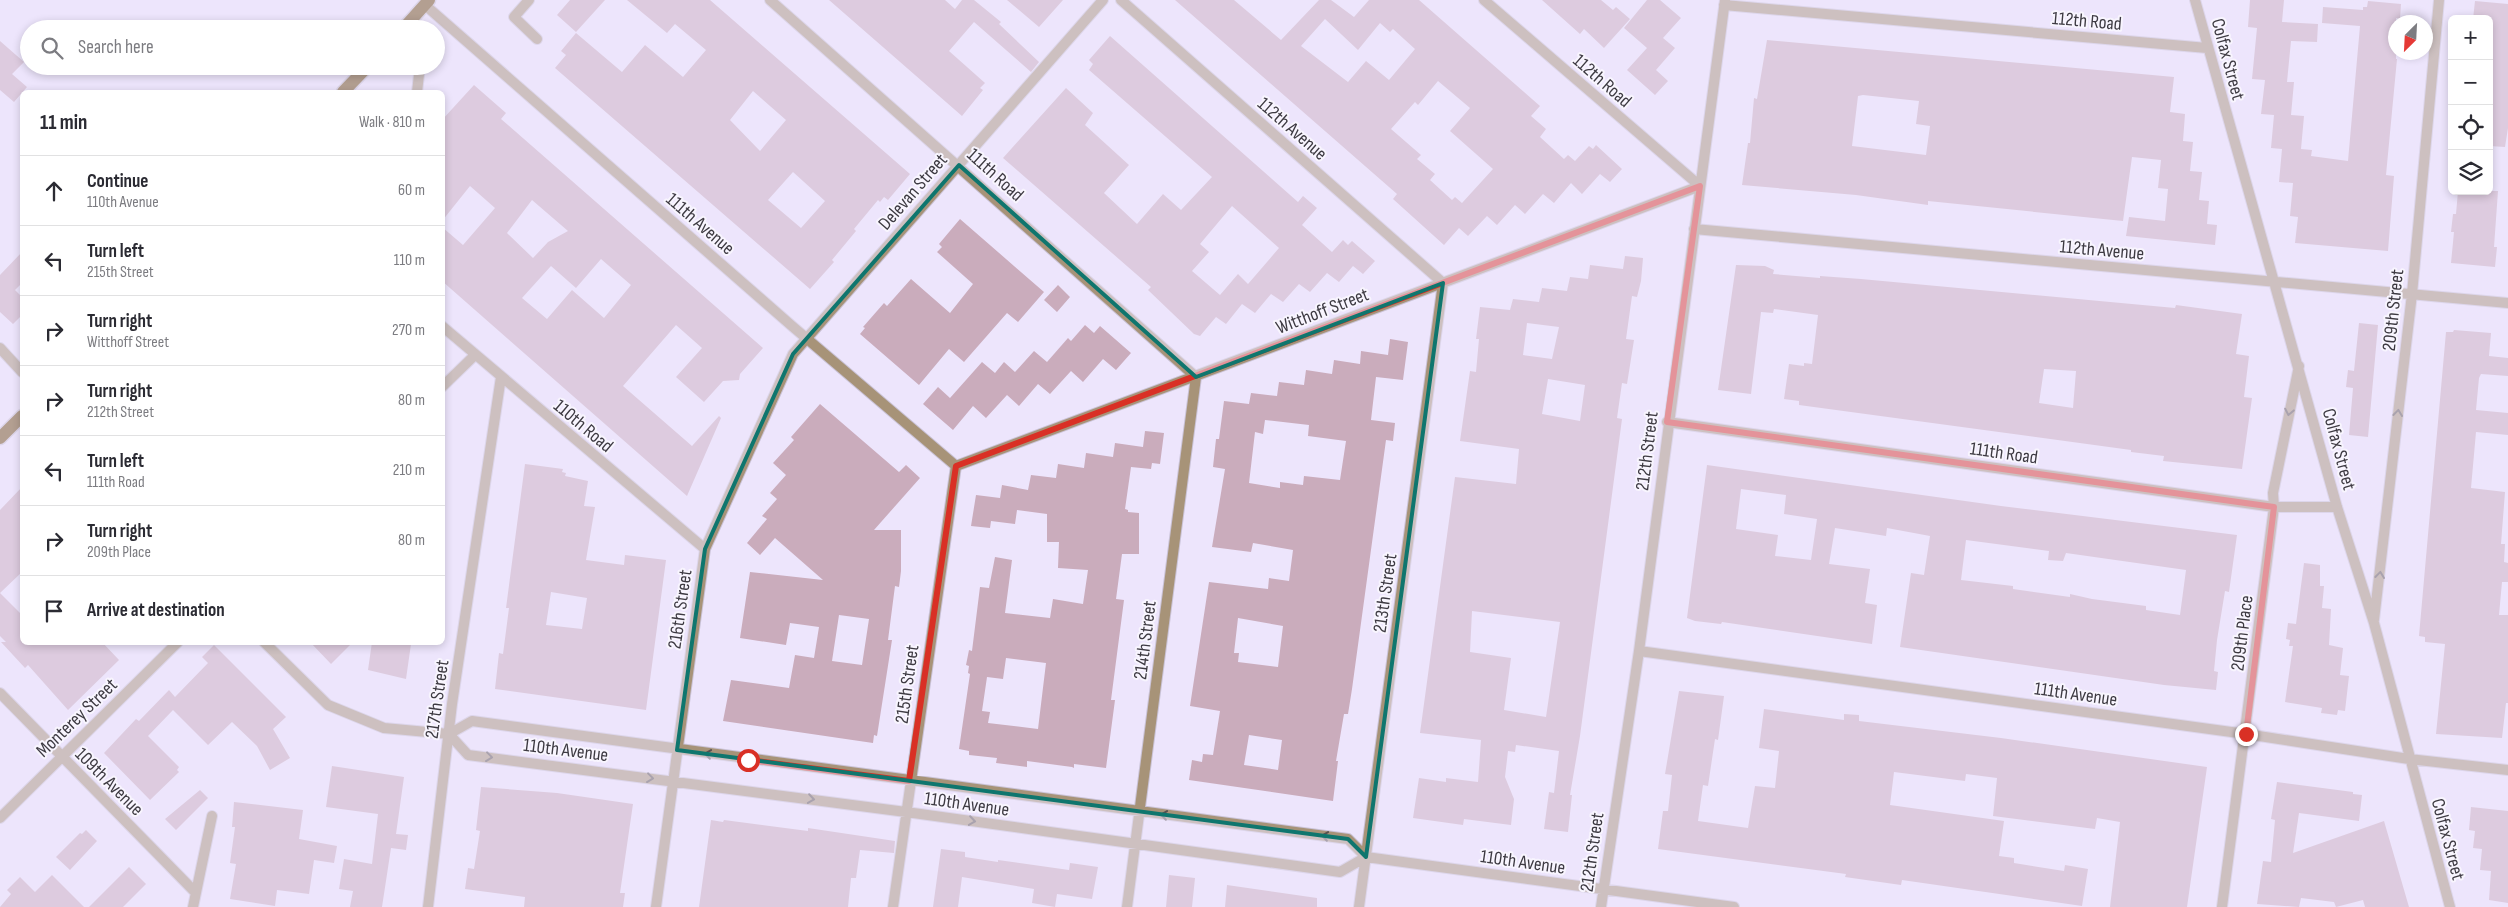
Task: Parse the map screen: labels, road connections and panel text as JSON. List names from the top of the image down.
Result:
{
  "streets": {
    "street": [
      "112th Road",
      "Colfax Street",
      "112th Avenue",
      "111th Road",
      "Delevan Street",
      "111th Avenue",
      "Witthoff Street",
      "209th Street",
      "110th Road",
      "212th Street",
      "213th Street",
      "216th Street",
      "209th Place",
      "214th Street",
      "215th Street",
      "217th Street",
      "Monterey Street",
      "110th Avenue",
      "109th Avenue"
    ]
  },
  "crossings": [
    ["112th Road", "Colfax Street"],
    ["112th Road", "Witthoff Street"],
    ["112th Road", "212th Street"],
    ["Colfax Street", "112th Avenue"],
    ["Colfax Street", "111th Road"],
    ["Colfax Street", "111th Avenue"],
    ["Colfax Street", "209th Street"],
    ["Colfax Street", "209th Place"],
    ["112th Avenue", "Witthoff Street"],
    ["112th Avenue", "209th Street"],
    ["112th Avenue", "212th Street"],
    ["112th Avenue", "213th Street"],
    ["111th Road", "Delevan Street"],
    ["111th Road", "Witthoff Street"],
    ["111th Road", "212th Street"],
    ["111th Road", "209th Place"],
    ["111th Road", "214th Street"],
    ["Delevan Street", "111th Avenue"],
    ["Delevan Street", "216th Street"],
    ["111th Avenue", "Witthoff Street"],
    ["111th Avenue", "212th Street"],
    ["111th Avenue", "216th Street"],
    ["111th Avenue", "209th Place"],
    ["111th Avenue", "215th Street"],
    ["Witthoff Street", "212th Street"],
    ["Witthoff Street", "213th Street"],
    ["Witthoff Street", "214th Street"],
    ["Witthoff Street", "215th Street"],
    ["110th Road", "216th Street"],
    ["110th Road", "217th Street"],
    ["212th Street", "110th Avenue"],
    ["213th Street", "110th Avenue"],
    ["216th Street", "110th Avenue"],
    ["214th Street", "110th Avenue"],
    ["215th Street", "110th Avenue"],
    ["217th Street", "110th Avenue"],
    ["Monterey Street", "109th Avenue"]
  ],
  "one_way": ["209th Street"],
  "north": "bottom left",
  "page": {
    "map_buttons": ["+", "−"],
    "search": "Search here",
    "heading": ["11 min", "Walk · 810 m"],
    "list": [
      ["Continue", "110th Avenue", "60 m"],
      ["Turn left", "215th Street", "110 m"],
      ["Turn right", "Witthoff Street", "270 m"],
      ["Turn right", "212th Street", "80 m"],
      ["Turn left", "111th Road", "210 m"],
      ["Turn right", "209th Place", "80 m"],
      "Arrive at destination"
    ]
  }
}
